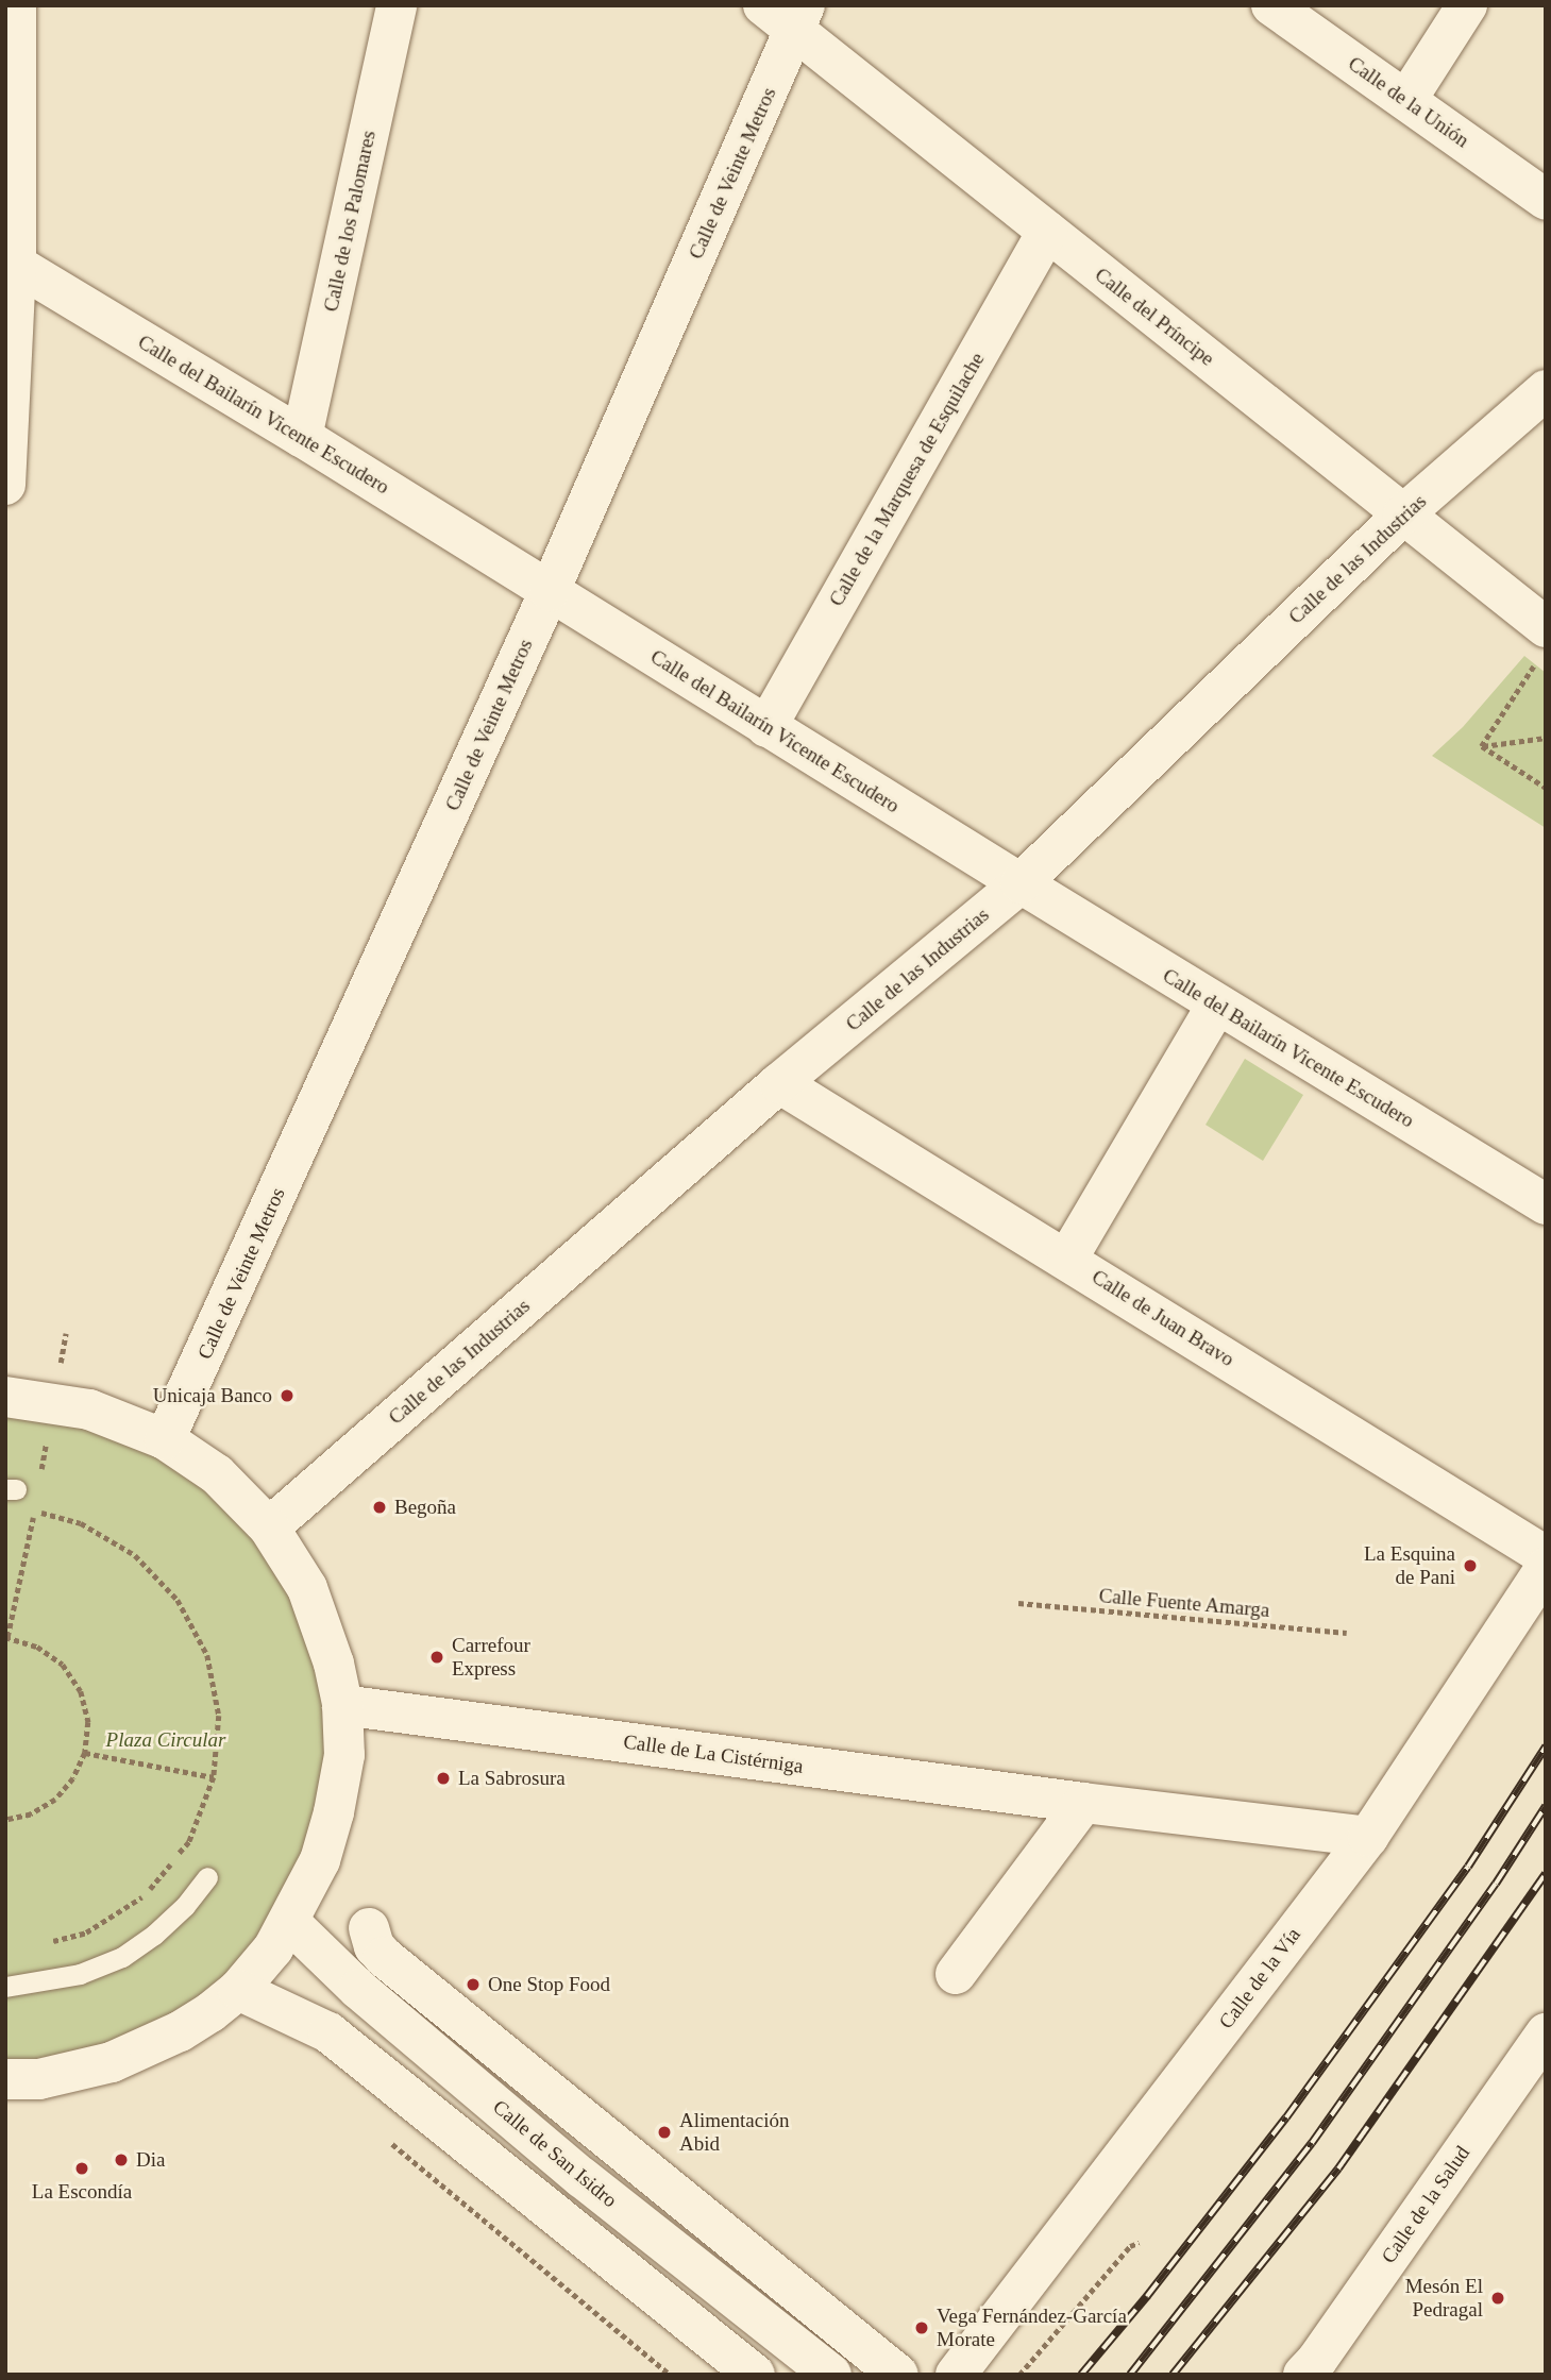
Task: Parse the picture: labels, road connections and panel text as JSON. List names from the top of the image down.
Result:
{
  "streets": {
    "street": [
      "Calle de la Unión",
      "Calle de Veinte Metros",
      "Calle de los Palomares",
      "Calle del Príncipe",
      "Calle del Bailarín Vicente Escudero",
      "Calle de la Marquesa de Esquilache",
      "Calle de las Industrias",
      "Calle de Juan Bravo",
      "Calle de La Cistérniga",
      "Calle de la Vía",
      "Calle de San Isidro",
      "Calle de la Salud"
    ],
    "path": ["Calle Fuente Amarga"]
  },
  "crossings": [
    ["Calle de Veinte Metros", "Calle del Príncipe"],
    ["Calle de Veinte Metros", "Calle del Bailarín Vicente Escudero"],
    ["Calle de los Palomares", "Calle del Bailarín Vicente Escudero"],
    ["Calle del Príncipe", "Calle de la Marquesa de Esquilache"],
    ["Calle del Príncipe", "Calle de las Industrias"],
    ["Calle del Bailarín Vicente Escudero", "Calle de la Marquesa de Esquilache"],
    ["Calle del Bailarín Vicente Escudero", "Calle de las Industrias"],
    ["Calle de las Industrias", "Calle de Juan Bravo"],
    ["Calle de La Cistérniga", "Calle de la Vía"]
  ],
  "parks": ["Plaza Circular"],
  "places": [
    "Unicaja Banco",
    "Begoña",
    "La Esquina de Pani",
    "Carrefour Express",
    "La Sabrosura",
    "One Stop Food",
    "Alimentación Abid",
    "Dia",
    "La Escondía",
    "Mesón El Pedragal",
    "Vega Fernández-García Morate"
  ]
}
